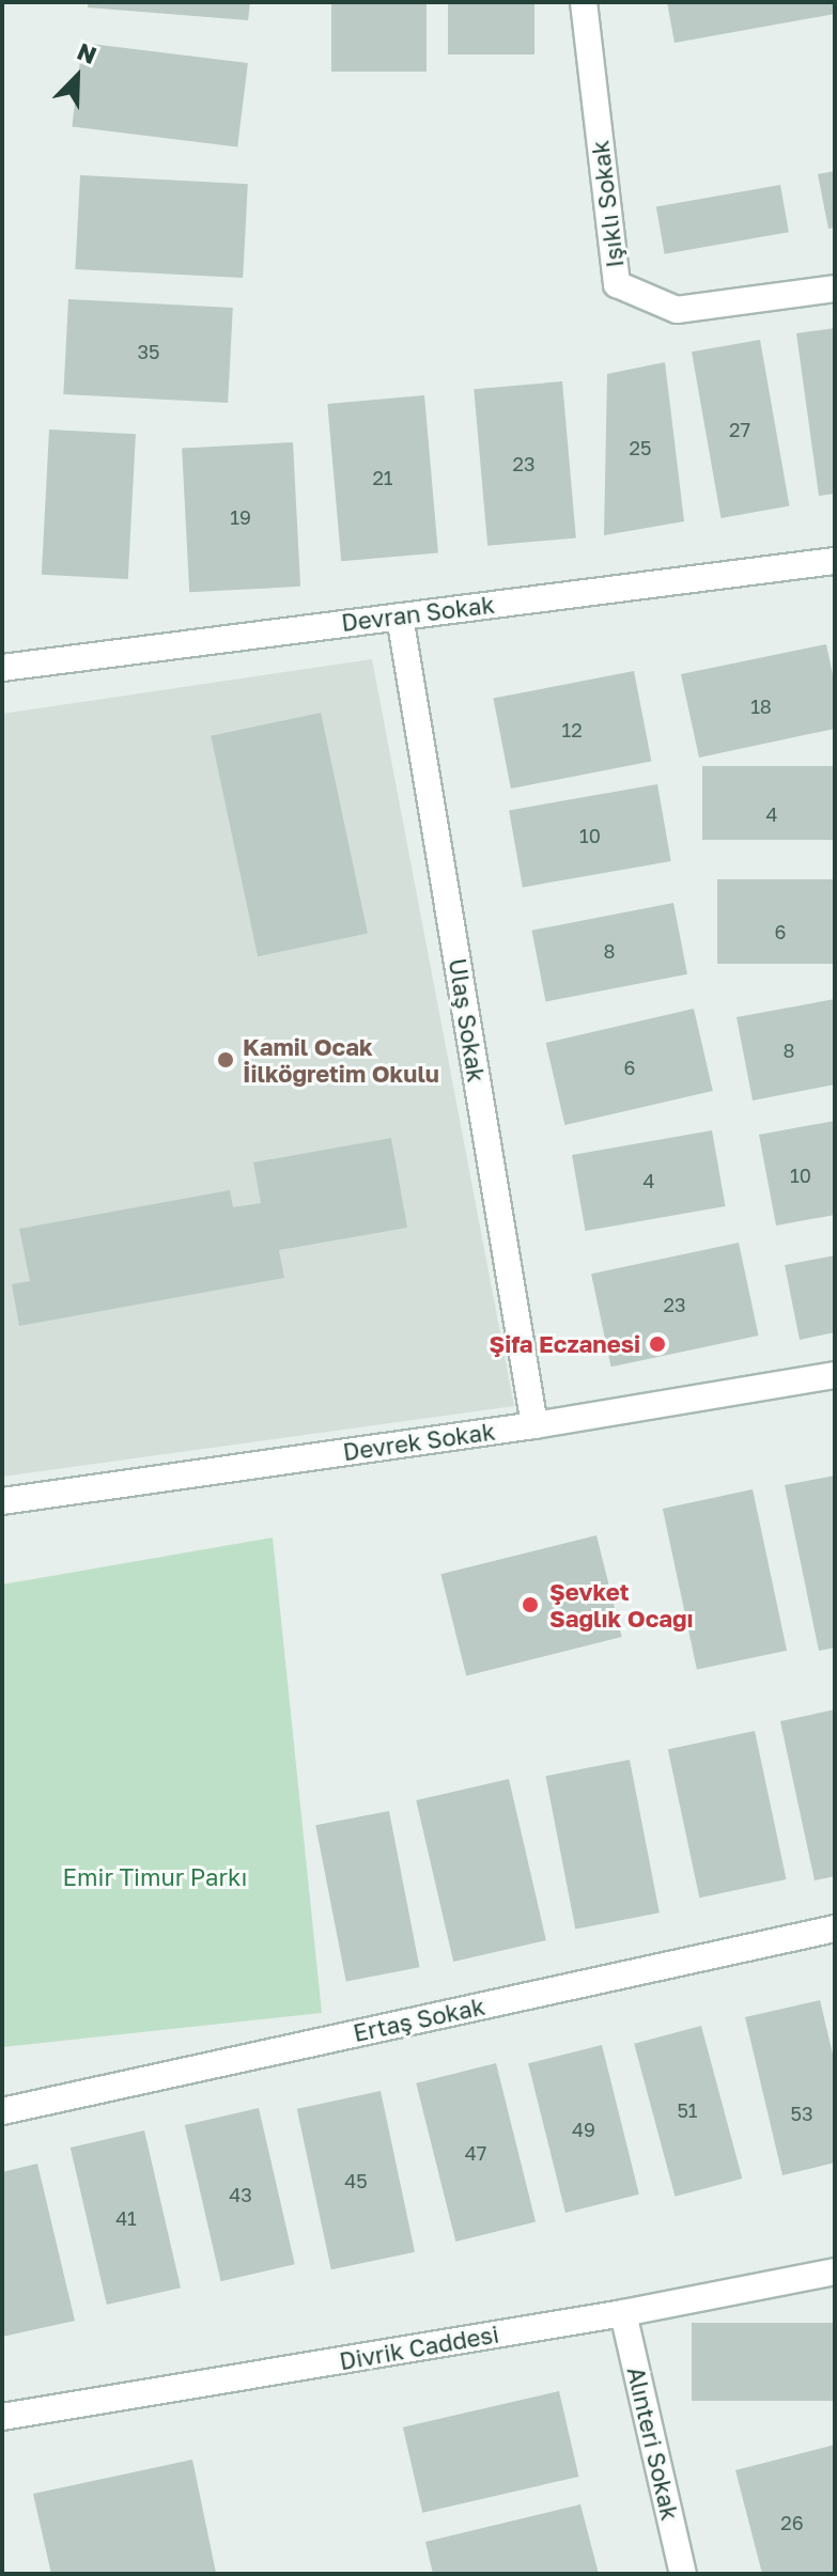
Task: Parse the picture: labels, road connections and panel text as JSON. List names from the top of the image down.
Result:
{
  "streets": {
    "street": [
      "Işıklı Sokak",
      "Devran Sokak",
      "Ulaş Sokak",
      "Devrek Sokak",
      "Ertaş Sokak",
      "Divrik Caddesi",
      "Alınteri Sokak"
    ]
  },
  "crossings": [
    ["Devran Sokak", "Ulaş Sokak"],
    ["Ulaş Sokak", "Devrek Sokak"],
    ["Divrik Caddesi", "Alınteri Sokak"]
  ],
  "parks": ["Emir Timur Parkı"],
  "places": ["Kamil Ocak İilköğretim Okulu", "Şifa Eczanesi", "Şevket Sağlık Ocağı"],
  "house_numbers": [
    "35",
    "27",
    "25",
    "23",
    "21",
    "19",
    "18",
    "12",
    "4",
    "10",
    "6",
    "8",
    "8",
    "6",
    "10",
    "4",
    "23",
    "51",
    "53",
    "49",
    "47",
    "45",
    "43",
    "41",
    "26"
  ],
  "north": "top right"
}
